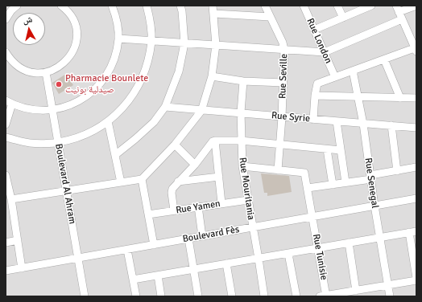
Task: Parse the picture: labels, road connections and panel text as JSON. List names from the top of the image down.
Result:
{
  "streets": {
    "street": [
      "Rue London",
      "Rue Seville",
      "Rue Syrie",
      "Rue Senegal",
      "Boulevard Al Ahram",
      "Rue Mouritania",
      "Rue Yamen",
      "Boulevard Fès",
      "Rue Tunisie"
    ]
  },
  "crossings": [
    ["Rue Seville", "Rue Syrie"],
    ["Rue Seville", "Rue Tunisie"],
    ["Rue Syrie", "Rue Senegal"],
    ["Rue Syrie", "Rue Mouritania"],
    ["Rue Senegal", "Boulevard Fès"],
    ["Boulevard Al Ahram", "Boulevard Fès"],
    ["Rue Mouritania", "Rue Yamen"],
    ["Rue Mouritania", "Boulevard Fès"],
    ["Boulevard Fès", "Rue Tunisie"]
  ],
  "places": ["Pharmacie Bounlete صيدلية بونيت"],
  "north": "top"
}
